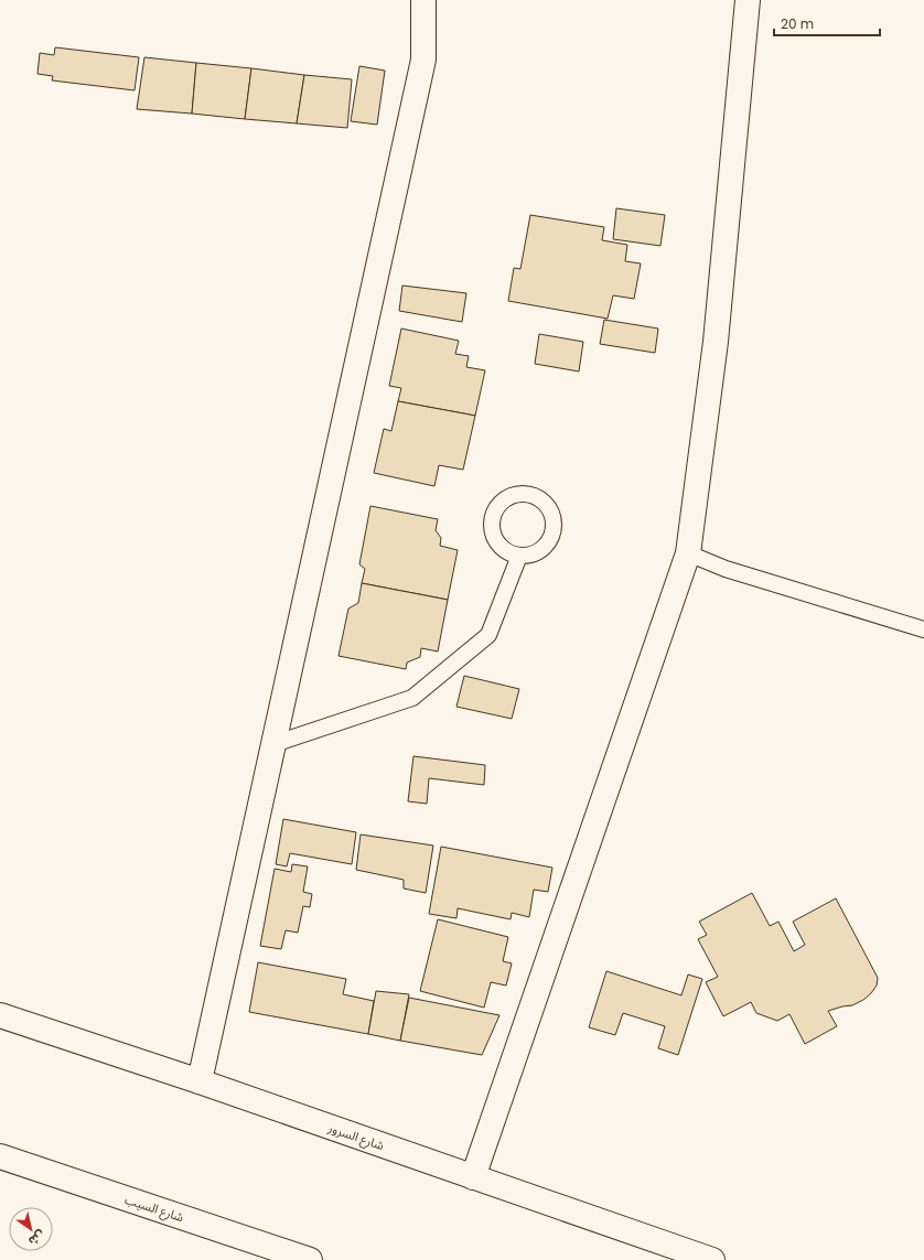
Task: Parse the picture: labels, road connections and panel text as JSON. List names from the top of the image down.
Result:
{
  "streets": {
    "main road": ["شارع السرور", "شارع السيب"]
  },
  "scale_bar": "20 m",
  "north": "bottom right"
}
